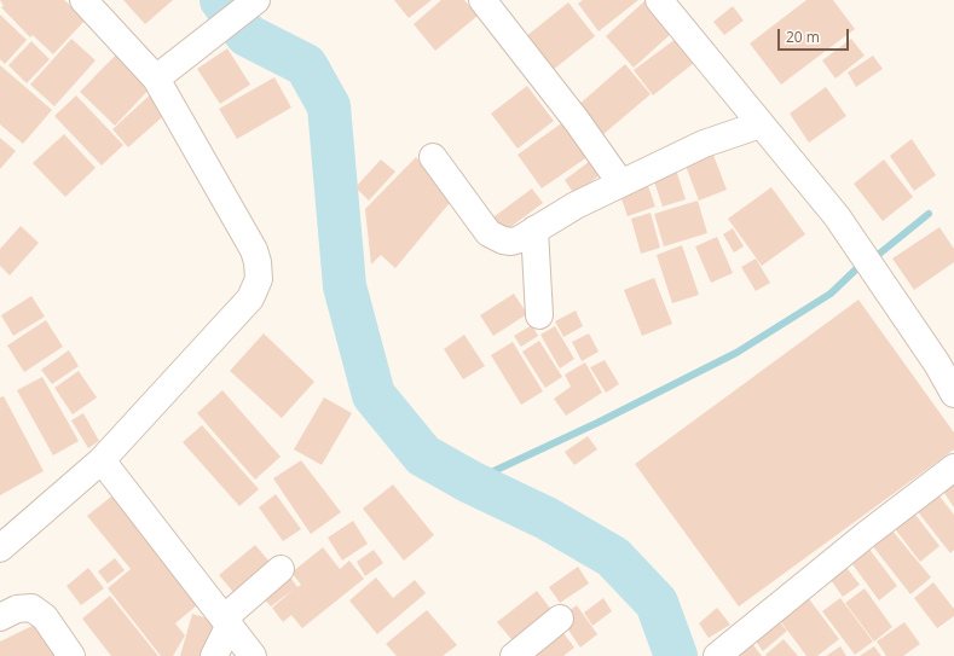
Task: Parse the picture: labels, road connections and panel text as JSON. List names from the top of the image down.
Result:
{
  "scale_bar": "20 m"
}
